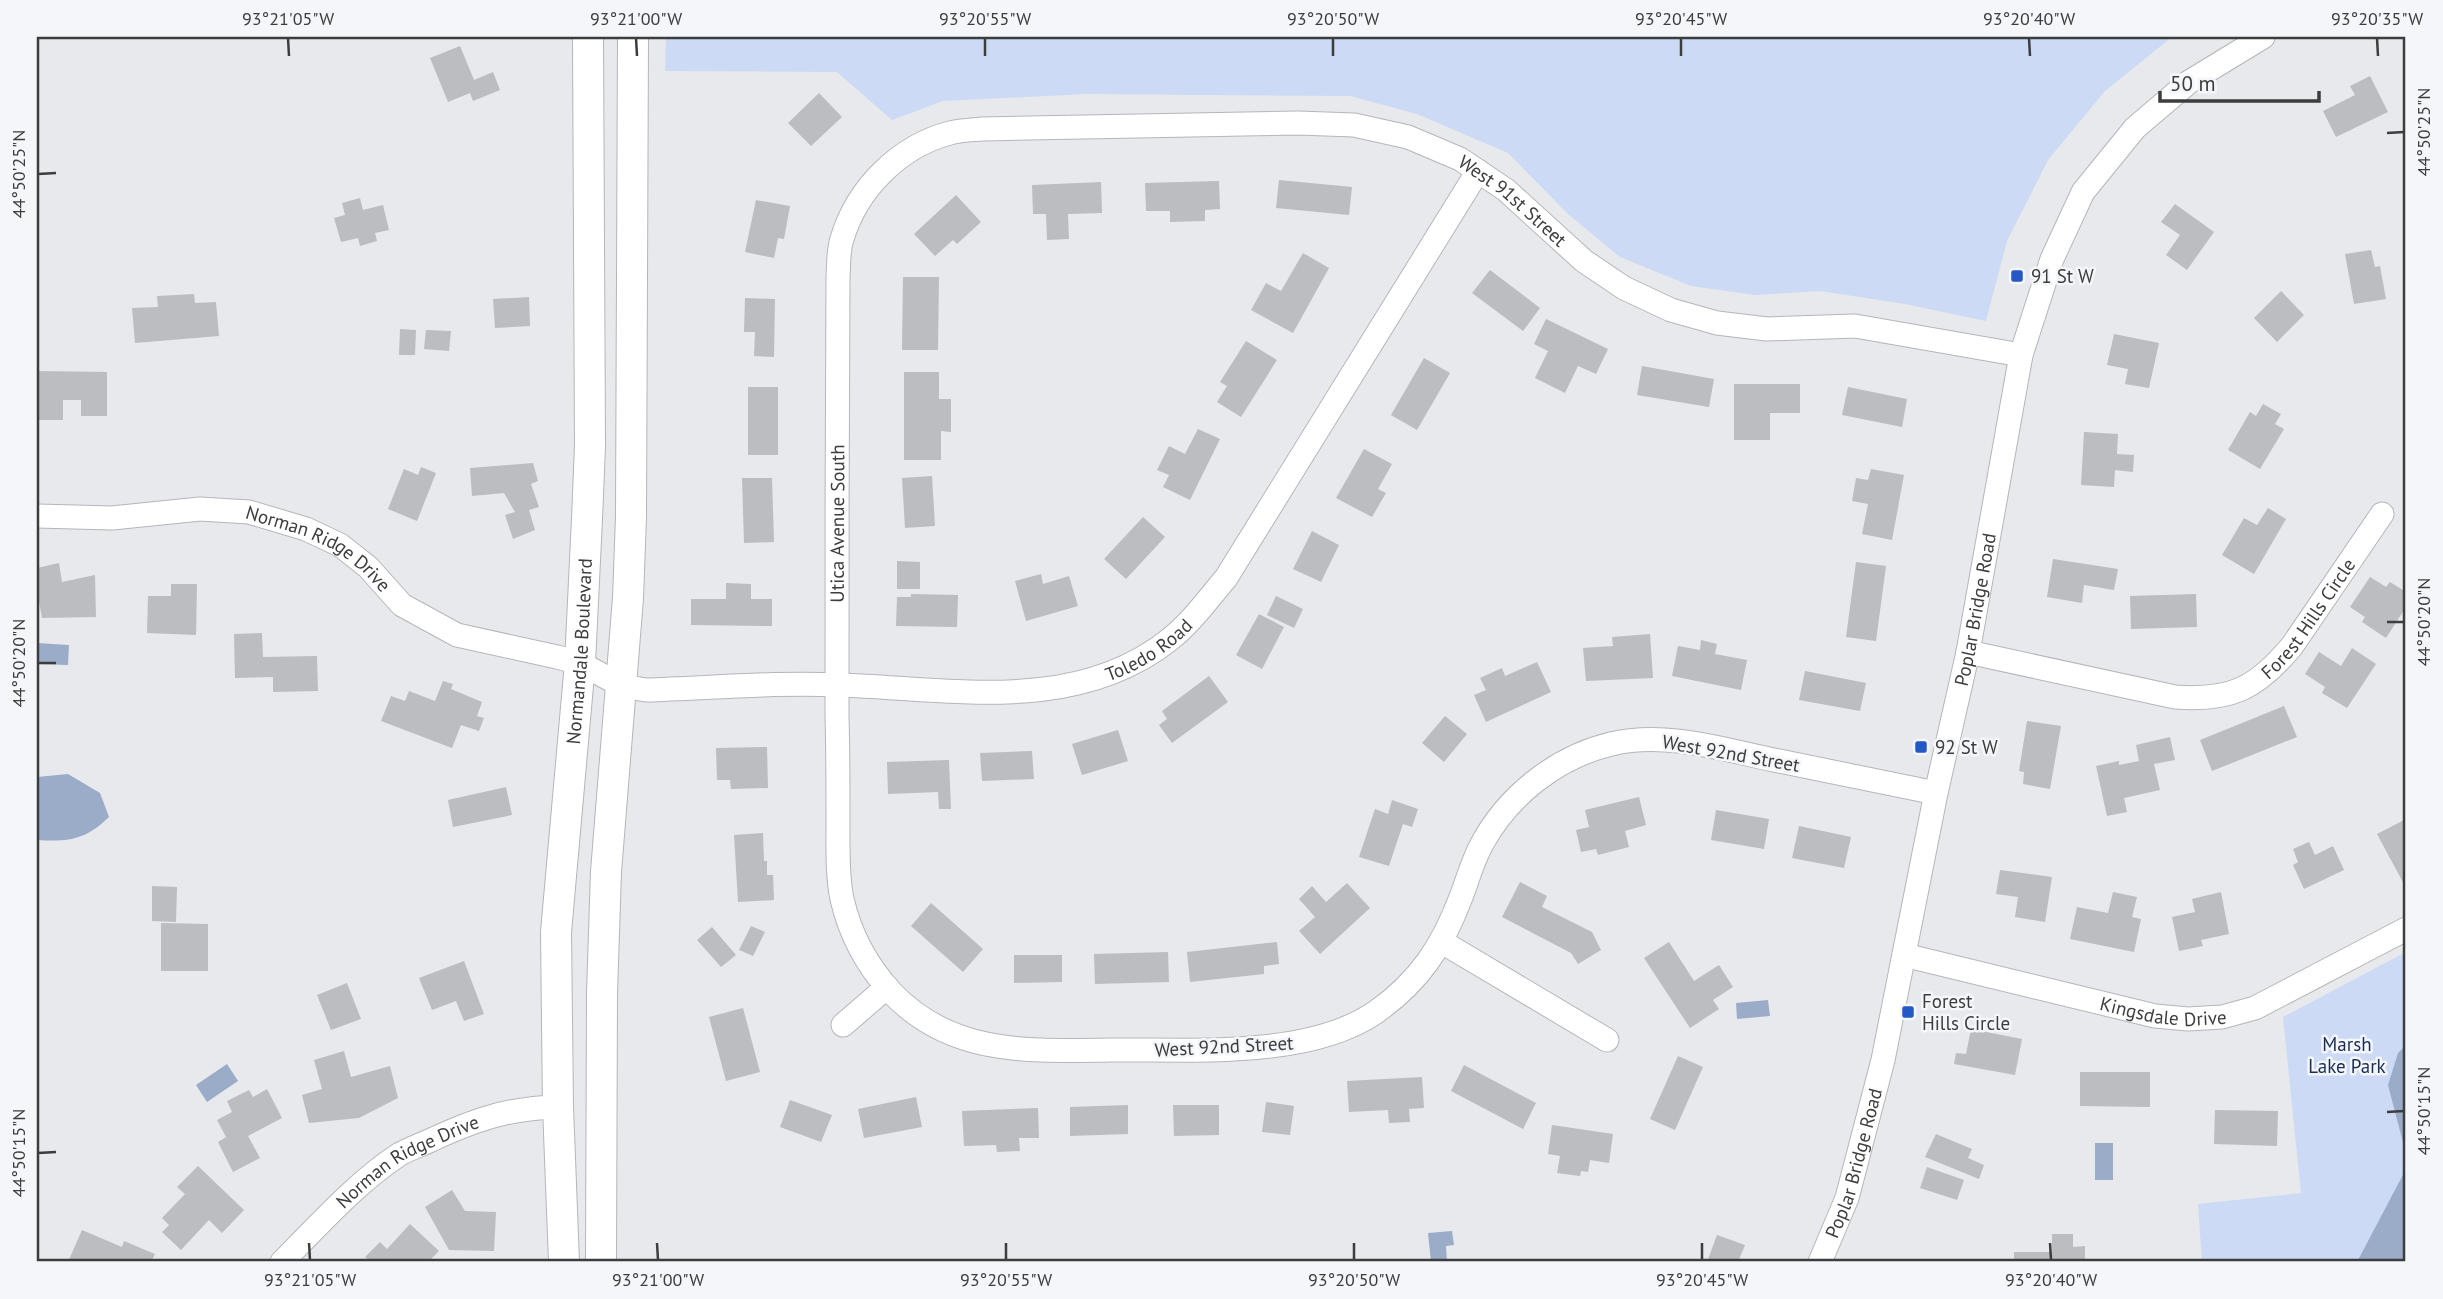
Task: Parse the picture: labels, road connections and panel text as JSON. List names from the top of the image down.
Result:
{
  "streets": {
    "main road": ["Normandale Boulevard"],
    "street": [
      "West 91st Street",
      "Utica Avenue South",
      "Norman Ridge Drive",
      "Poplar Bridge Road",
      "Forest Hills Circle",
      "Toledo Road",
      "West 92nd Street",
      "Kingsdale Drive"
    ]
  },
  "crossings": [
    ["West 91st Street", "Utica Avenue South"],
    ["West 91st Street", "Poplar Bridge Road"],
    ["West 91st Street", "Toledo Road"],
    ["Utica Avenue South", "Toledo Road"],
    ["Utica Avenue South", "West 92nd Street"],
    ["Norman Ridge Drive", "Toledo Road"],
    ["Norman Ridge Drive", "Normandale Boulevard"],
    ["Poplar Bridge Road", "Forest Hills Circle"],
    ["Poplar Bridge Road", "West 92nd Street"],
    ["Poplar Bridge Road", "Kingsdale Drive"],
    ["Toledo Road", "Normandale Boulevard"]
  ],
  "parks": ["Marsh Lake Park"],
  "places": {
    "transit": ["91 St W", "92 St W", "Forest Hills Circle"]
  },
  "scale_bar": "50 m",
  "coordinates": [
    "93°21'05\"W",
    "93°21'00\"W",
    "93°20'55\"W",
    "93°20'50\"W",
    "93°20'45\"W",
    "93°20'40\"W",
    "93°20'35\"W",
    "44°50'25\"N",
    "44°50'20\"N",
    "44°50'15\"N"
  ]
}
